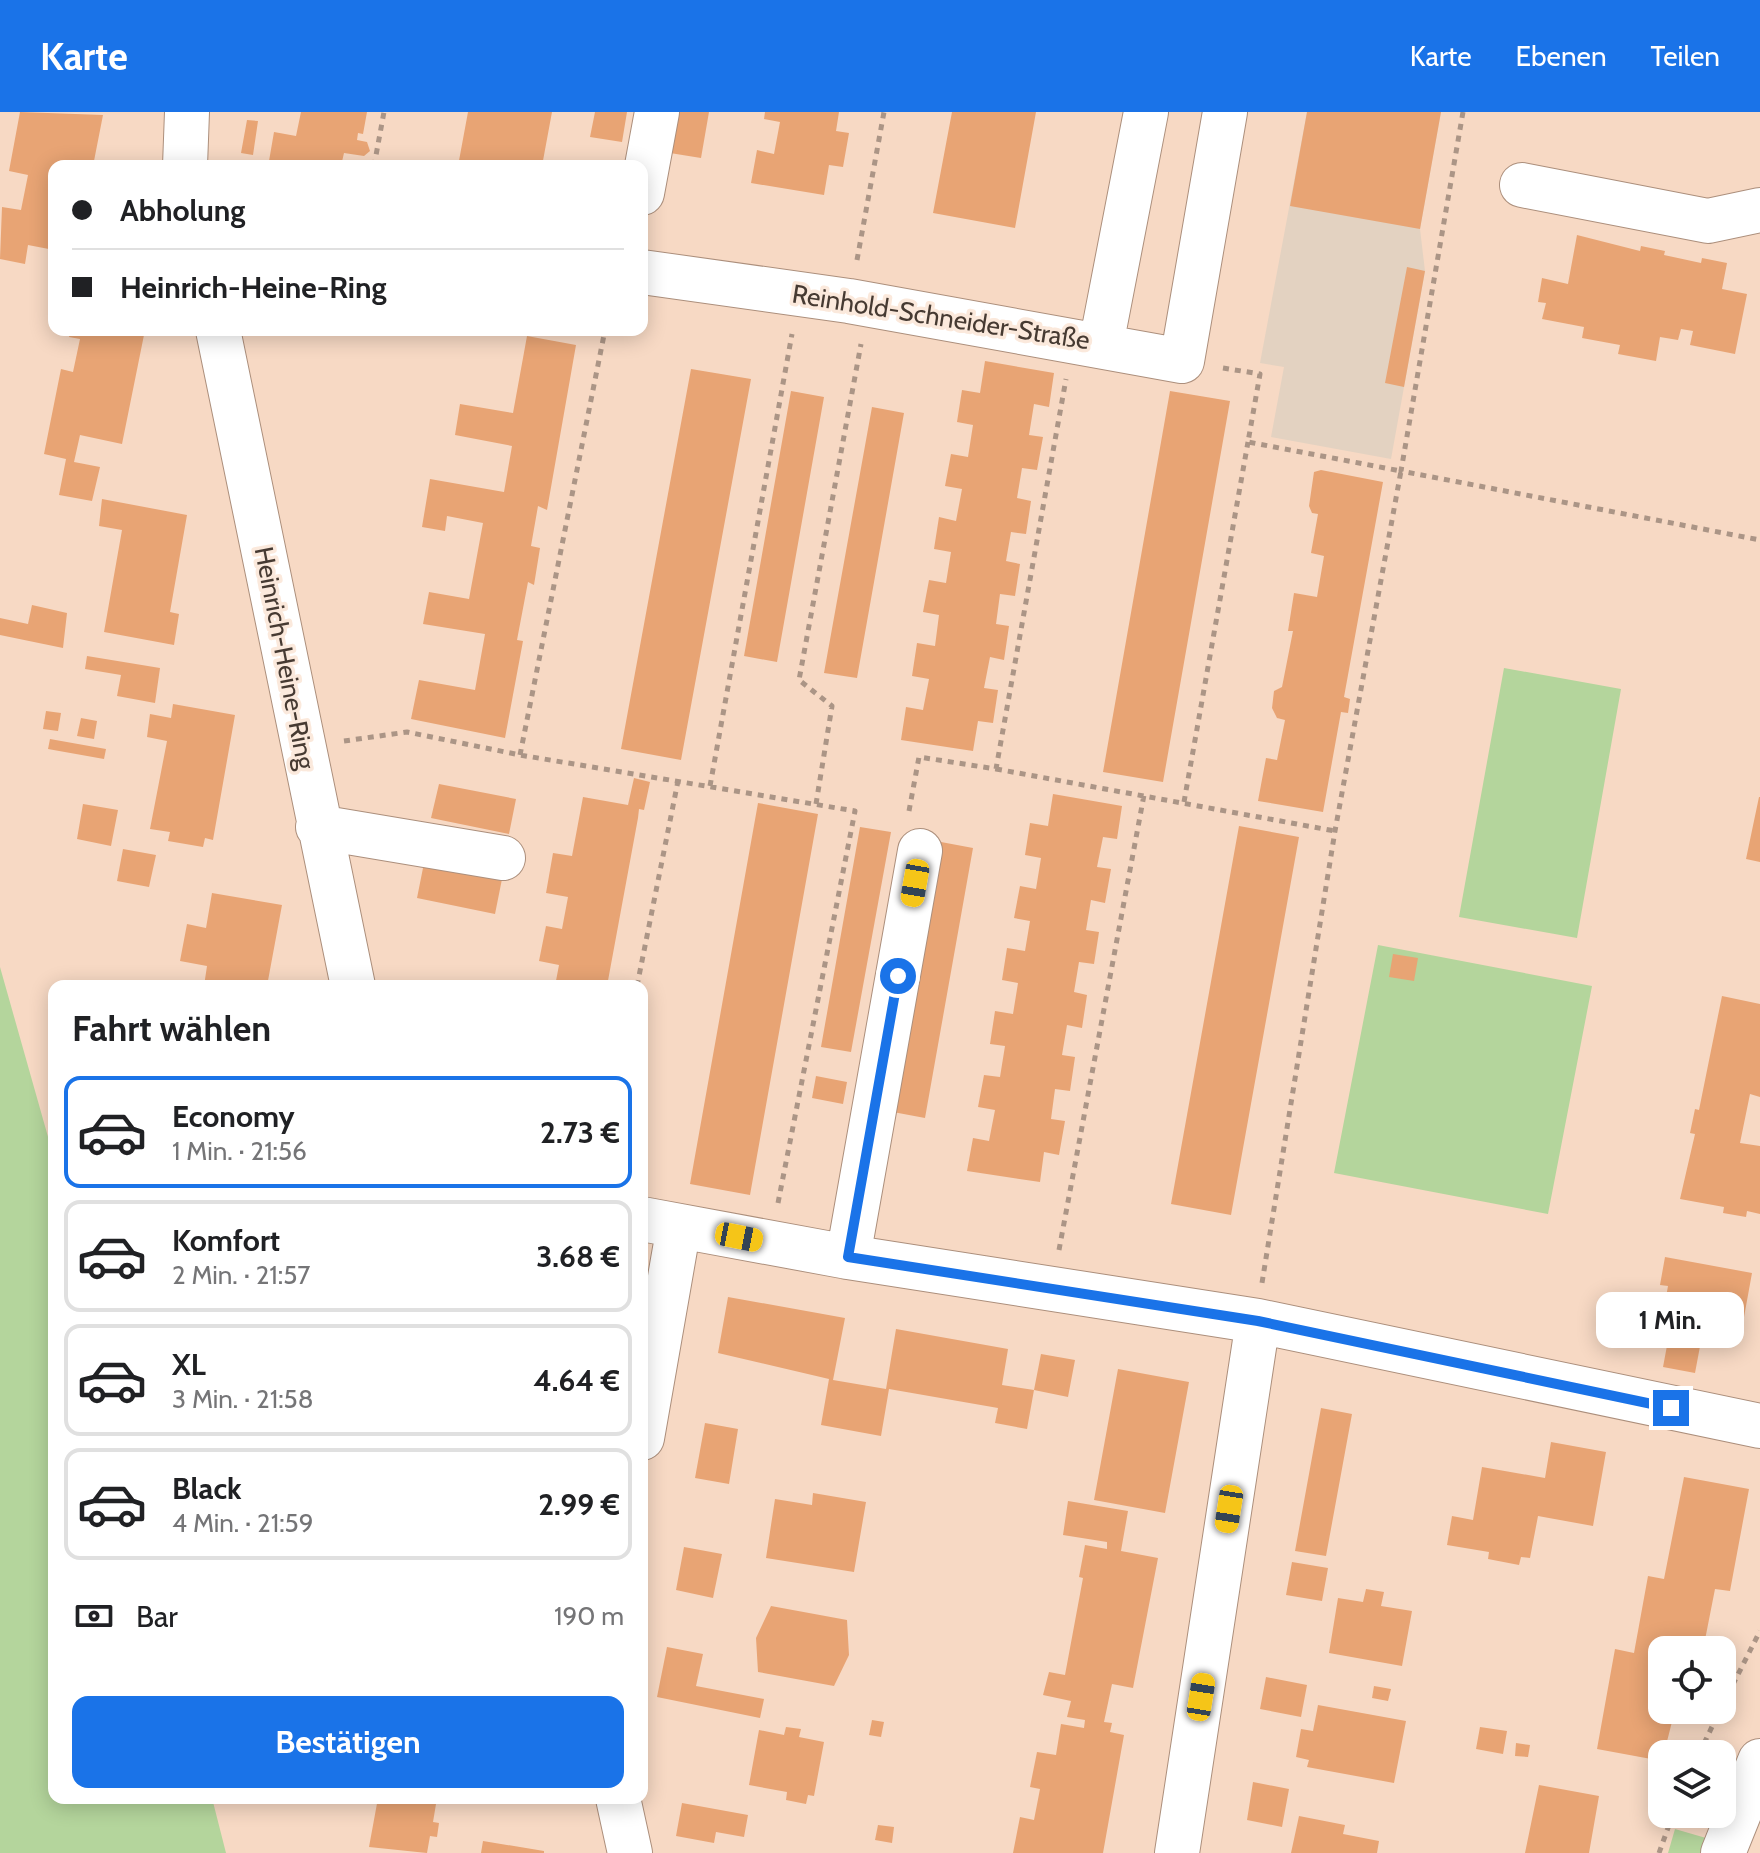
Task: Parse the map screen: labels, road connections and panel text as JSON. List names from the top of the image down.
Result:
{
  "streets": {
    "street": ["Reinhold-Schneider-Straße", "Heinrich-Heine-Ring"]
  },
  "page": {
    "header": "Karte",
    "nav": ["Karte", "Ebenen", "Teilen"],
    "banner": ["Abholung", "Heinrich-Heine-Ring"],
    "heading": "Fahrt wählen",
    "list": [
      {
        "name": "Economy",
        "note": "1 Min. · 21:56",
        "value": "2.73 €"
      },
      {
        "name": "Komfort",
        "note": "2 Min. · 21:57",
        "value": "3.68 €"
      },
      {
        "name": "XL",
        "note": "3 Min. · 21:58",
        "value": "4.64 €"
      },
      {
        "name": "Black",
        "note": "4 Min. · 21:59",
        "value": "2.99 €"
      }
    ],
    "bubble": "1 Min.",
    "pay": ["Bar", "190 m"],
    "buttons": "Bestätigen"
  }
}
